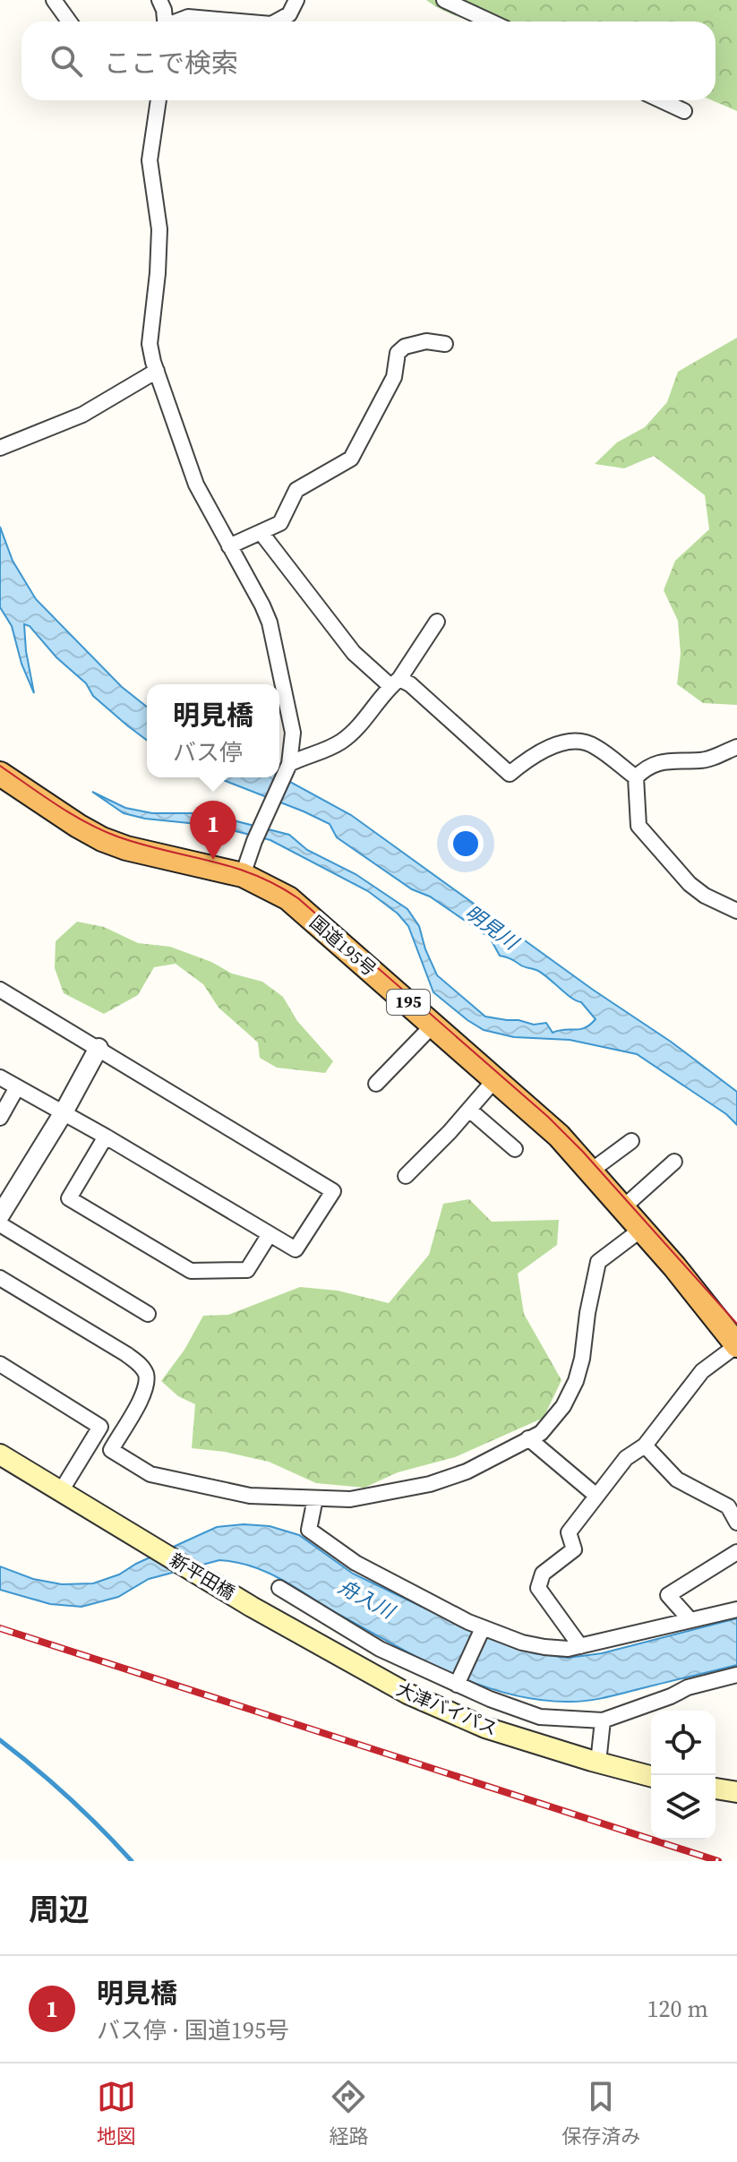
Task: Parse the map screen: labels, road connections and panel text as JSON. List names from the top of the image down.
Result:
{
  "streets": {
    "highway": ["国道195号", "195"],
    "main road": ["新平田橋", "大津バイパス"]
  },
  "crossings": [
    ["新平田橋", "大津バイパス"]
  ],
  "water": ["明見川", "舟入川"],
  "page": {
    "search": "ここで検索",
    "popup": ["明見橋", "バス停"],
    "pins": "1",
    "heading": "周辺",
    "list": [
      {
        "mark": "1",
        "name": "明見橋",
        "note": "バス停 · 国道195号",
        "value": "120 m"
      }
    ],
    "nav": ["地図", "経路", "保存済み"]
  }
}
